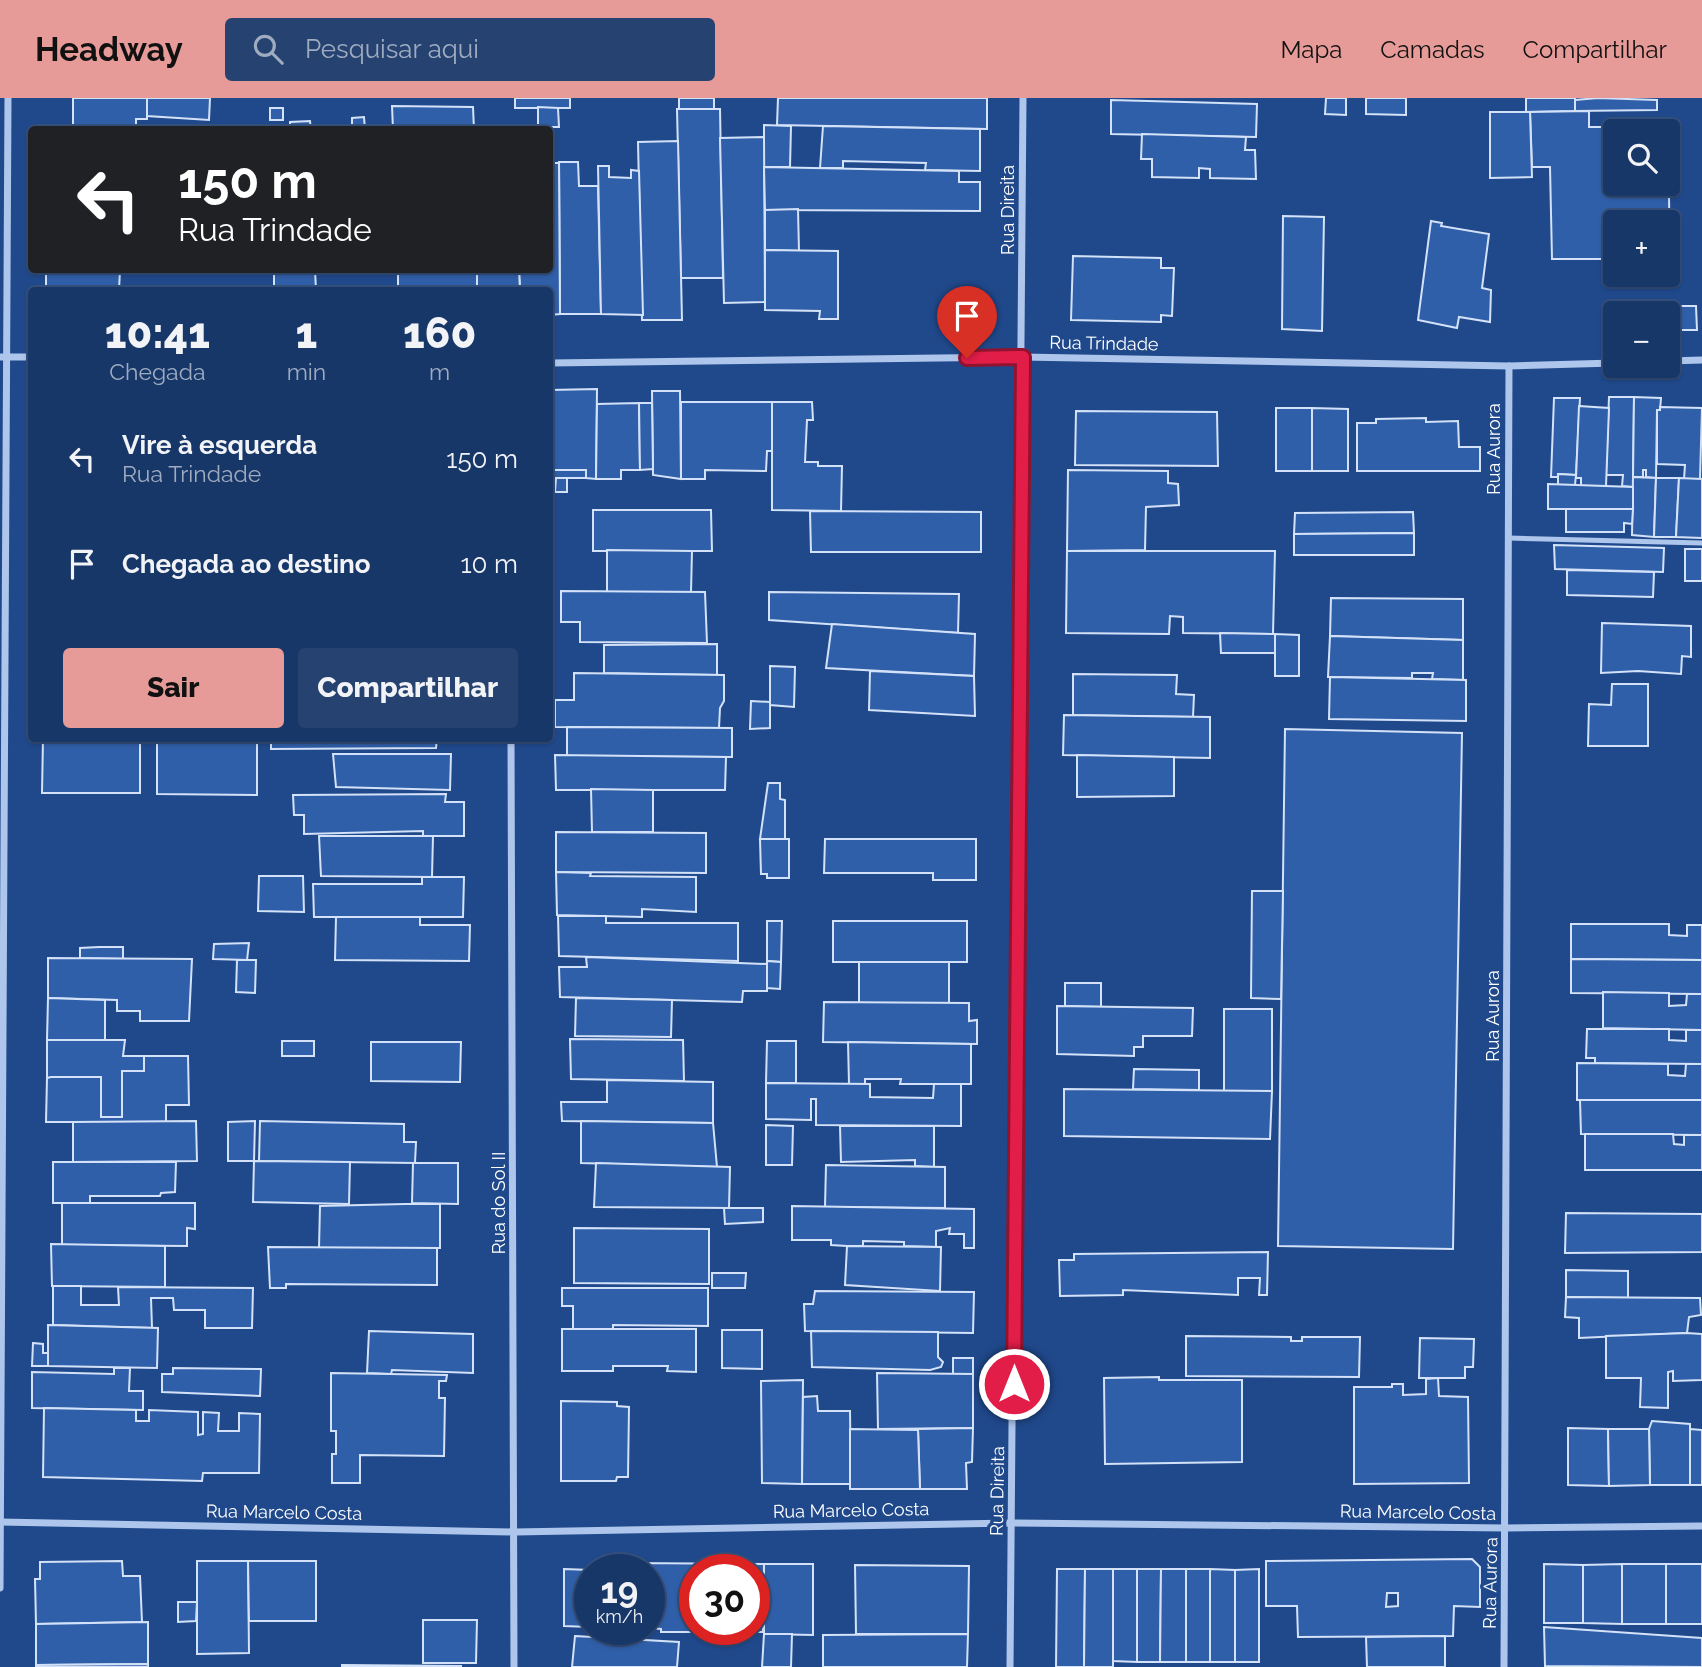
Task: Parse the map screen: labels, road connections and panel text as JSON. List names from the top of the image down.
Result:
{
  "streets": {
    "street": [
      "Rua Direita",
      "Rua Trindade",
      "Rua Aurora",
      "Rua do Sol II",
      "Rua Marcelo Costa"
    ]
  },
  "crossings": [
    ["Rua Direita", "Rua Trindade"],
    ["Rua Direita", "Rua Marcelo Costa"],
    ["Rua Trindade", "Rua Aurora"],
    ["Rua Aurora", "Rua Marcelo Costa"],
    ["Rua do Sol II", "Rua Marcelo Costa"]
  ],
  "page": {
    "header": "Headway",
    "search": "Pesquisar aqui",
    "nav": ["Mapa", "Camadas", "Compartilhar"],
    "map_buttons": ["+", "−"],
    "turn": ["150 m", "Rua Trindade"],
    "eta": [
      "10:41",
      "Chegada",
      "1",
      "min",
      "160",
      "m"
    ],
    "list": [
      {
        "name": "Vire à esquerda",
        "note": "Rua Trindade",
        "value": "150 m"
      },
      {
        "name": "Chegada ao destino",
        "value": "10 m"
      }
    ],
    "buttons": ["Sair", "Compartilhar"],
    "speed": "19 km/h",
    "limit": "30"
  }
}
